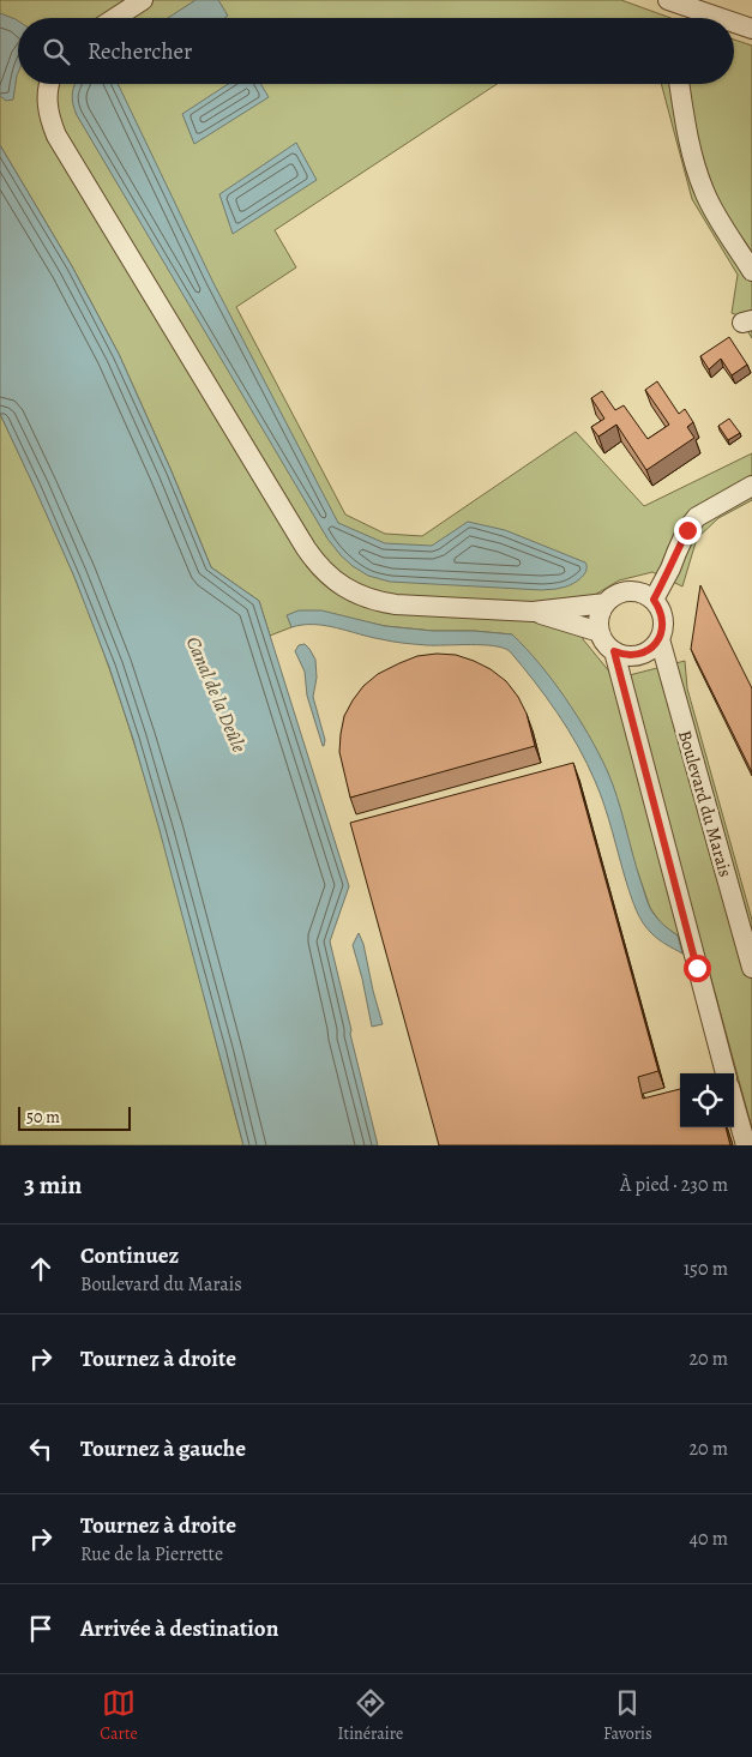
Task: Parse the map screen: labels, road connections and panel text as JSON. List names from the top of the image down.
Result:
{
  "streets": {
    "street": ["Boulevard du Marais"]
  },
  "water": ["Canal de la Deûle"],
  "scale_bar": "50 m",
  "page": {
    "search": "Rechercher",
    "scale": "50 m",
    "heading": ["3 min", "À pied · 230 m"],
    "list": [
      ["Continuez", "Boulevard du Marais", "150 m"],
      ["Tournez à droite", "20 m"],
      ["Tournez à gauche", "20 m"],
      ["Tournez à droite", "Rue de la Pierrette", "40 m"],
      "Arrivée à destination"
    ],
    "nav": ["Carte", "Itinéraire", "Favoris"]
  }
}
